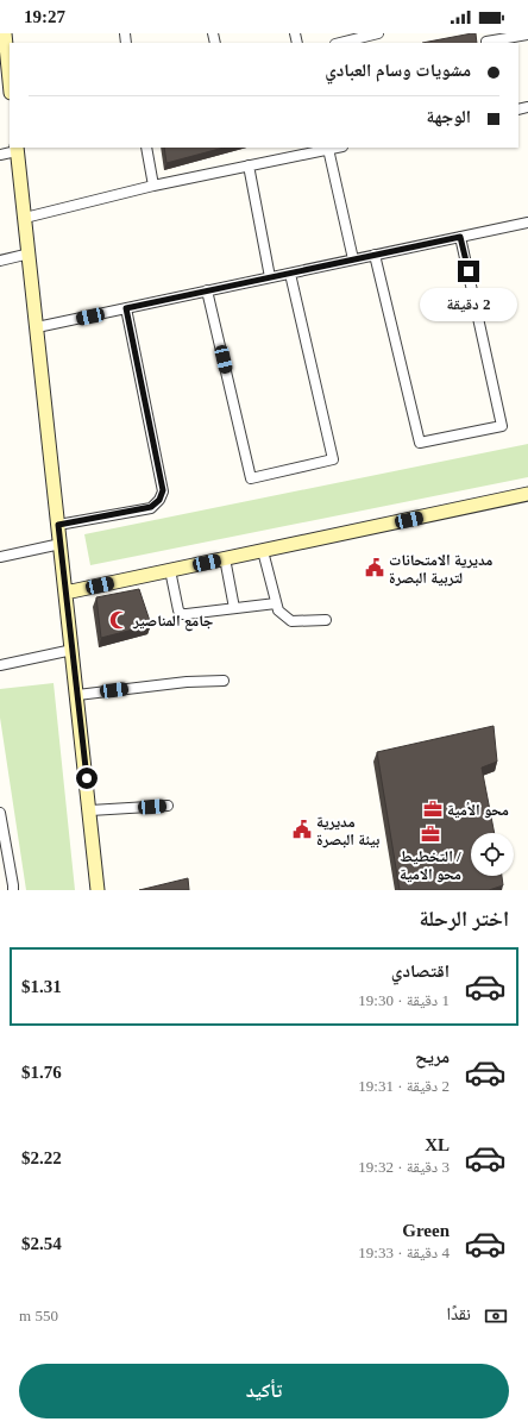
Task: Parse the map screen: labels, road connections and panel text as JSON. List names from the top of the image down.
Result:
{
  "places": {
    "public building": ["مديرية الامتحانات لتربية البصرة", "مديرية بيئة البصرة"],
    "mosque": ["جامع المناصير"],
    "office": ["محو الأمية", "التخطيط / محو الامية"]
  },
  "page": {
    "status": "19:27",
    "banner": ["مشويات وسام العبادي", "الوجهة"],
    "bubble": "2 دقيقة",
    "heading": "اختر الرحلة",
    "list": [
      {
        "name": "اقتصادي",
        "note": "1 دقيقة · 19:30",
        "value": "$1.31"
      },
      {
        "name": "مريح",
        "note": "2 دقيقة · 19:31",
        "value": "$1.76"
      },
      {
        "name": "XL",
        "note": "3 دقيقة · 19:32",
        "value": "$2.22"
      },
      {
        "name": "Green",
        "note": "4 دقيقة · 19:33",
        "value": "$2.54"
      }
    ],
    "pay": ["نقدًا", "550 m"],
    "buttons": "تأكيد"
  }
}
